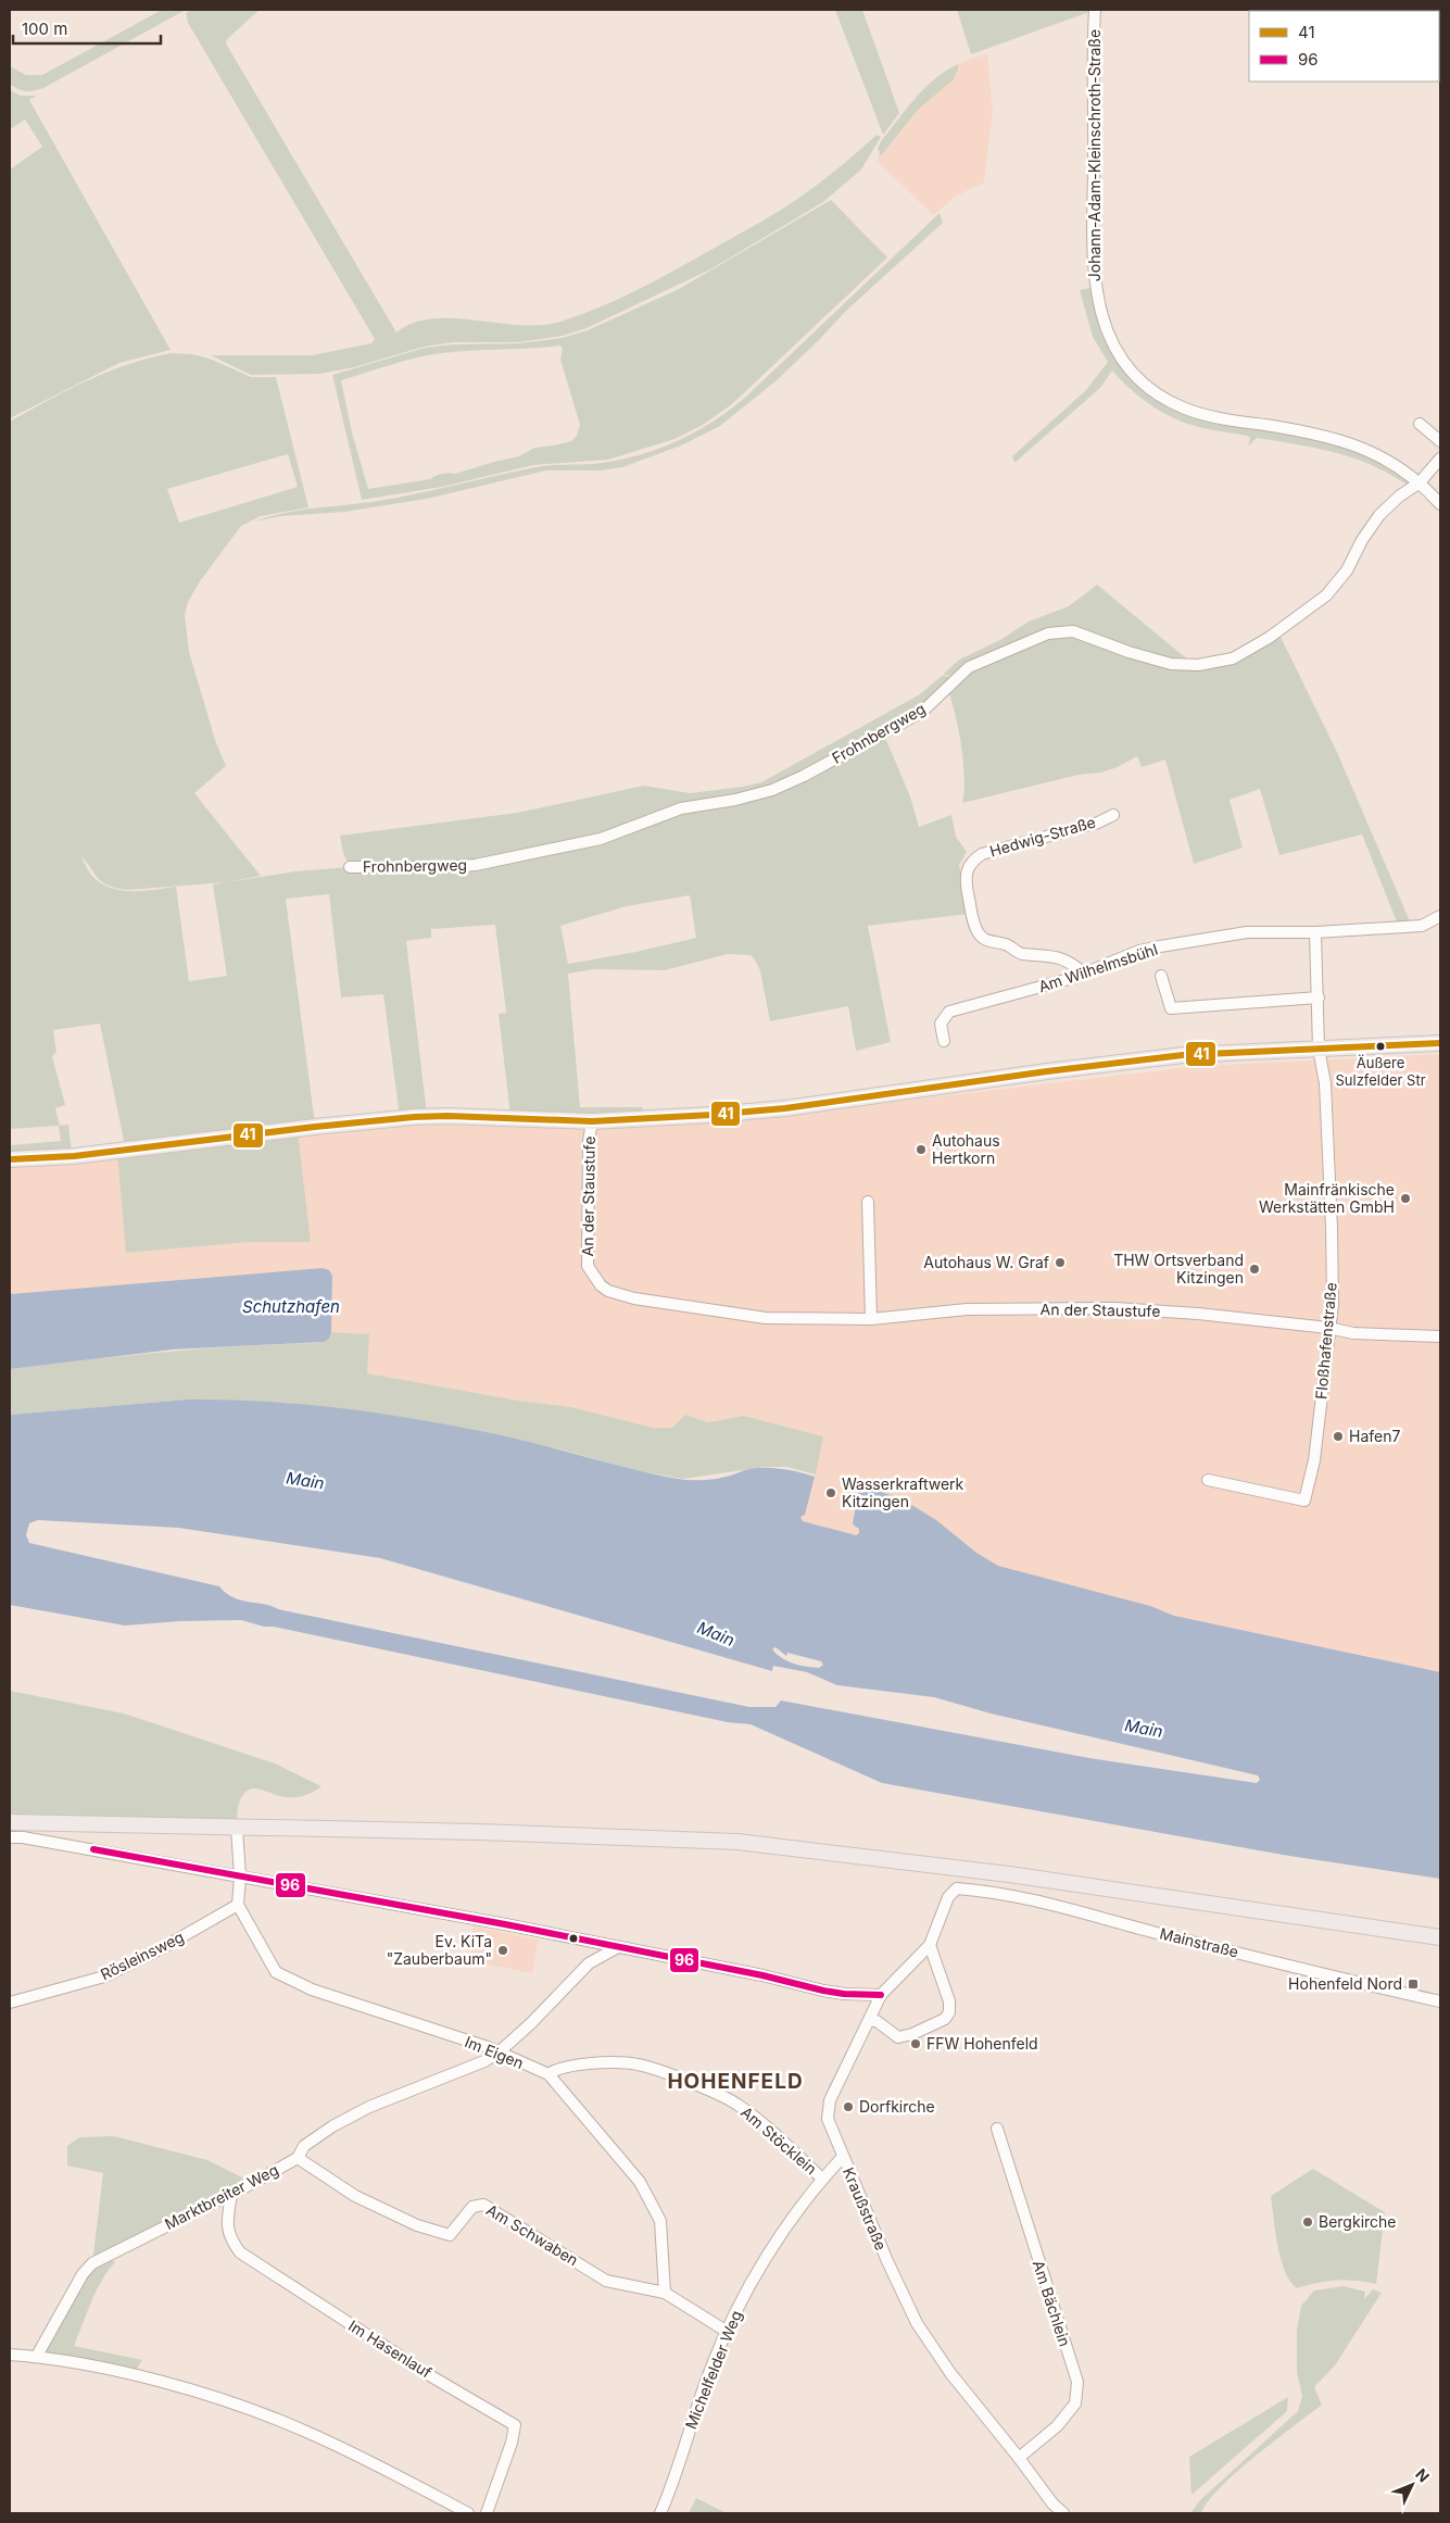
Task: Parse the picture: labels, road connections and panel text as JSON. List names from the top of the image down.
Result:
{
  "streets": {
    "street": [
      "Johann-Adam-Kleinschroth-Straße",
      "Frohnbergweg",
      "Hedwig-Straße",
      "Am Wilhelmsbühl",
      "An der Staustufe",
      "Floßhafenstraße",
      "Mainstraße",
      "Rösleinsweg",
      "Im Eigen",
      "Am Stöcklein",
      "Marktbreiter Weg",
      "Kraußstraße",
      "Am Schwaben",
      "Am Bächlein",
      "Im Hasenlauf",
      "Michelfelder Weg"
    ]
  },
  "crossings": [
    ["Johann-Adam-Kleinschroth-Straße", "Frohnbergweg"],
    ["Hedwig-Straße", "Am Wilhelmsbühl"],
    ["Am Wilhelmsbühl", "Floßhafenstraße"],
    ["An der Staustufe", "Floßhafenstraße"],
    ["Mainstraße", "Kraußstraße"],
    ["Rösleinsweg", "Im Eigen"],
    ["Im Eigen", "Am Stöcklein"],
    ["Im Eigen", "Marktbreiter Weg"],
    ["Im Eigen", "Am Schwaben"],
    ["Am Stöcklein", "Michelfelder Weg"],
    ["Marktbreiter Weg", "Am Schwaben"],
    ["Marktbreiter Weg", "Im Hasenlauf"],
    ["Kraußstraße", "Am Bächlein"],
    ["Kraußstraße", "Michelfelder Weg"]
  ],
  "districts": ["HOHENFELD"],
  "water": ["Schutzhafen", "Main"],
  "places": {
    "other": [
      "Äußere Sulzfelder Str",
      "Autohaus Hertkorn",
      "Mainfränkische Werkstätten GmbH",
      "Autohaus W. Graf",
      "THW Ortsverband Kitzingen",
      "Hafen7",
      "Wasserkraftwerk Kitzingen",
      "Ev. KiTa \"Zauberbaum\"",
      "FFW Hohenfeld",
      "Dorfkirche",
      "Bergkirche"
    ],
    "transit": ["Hohenfeld Nord"]
  },
  "lines": ["transit line 41", "transit line 96"],
  "legend": ["41", "96"],
  "scale_bar": "100 m",
  "north": "top right"
}
